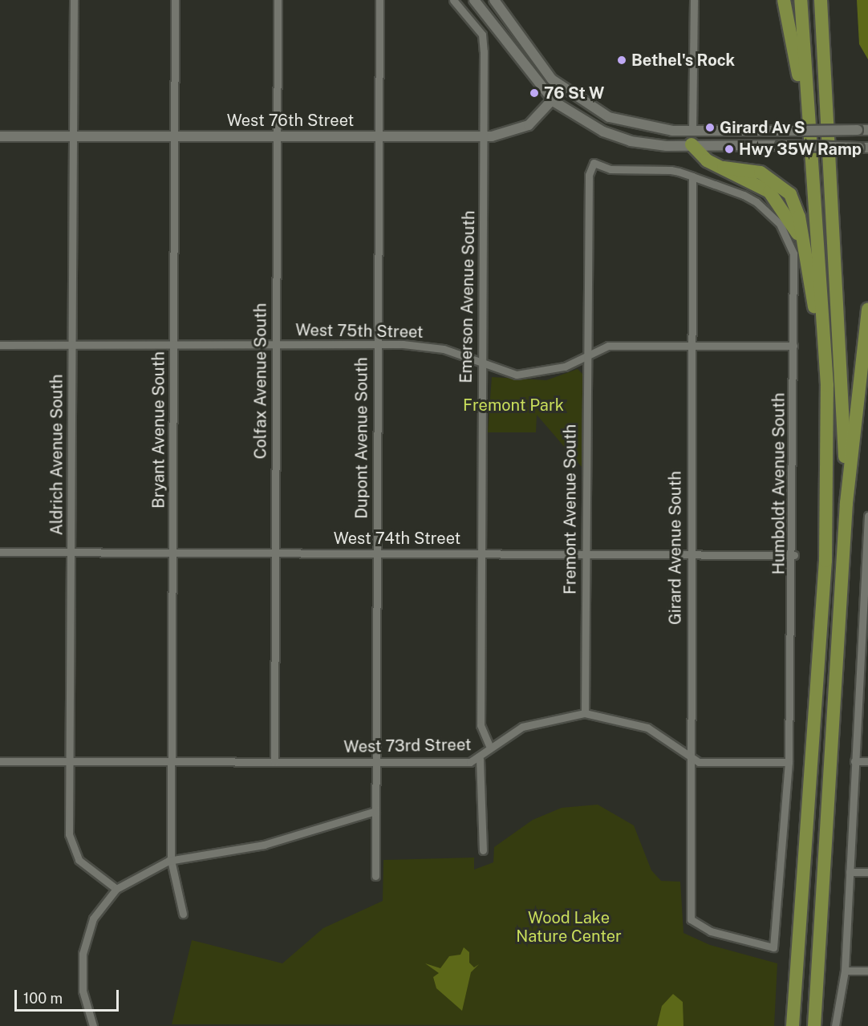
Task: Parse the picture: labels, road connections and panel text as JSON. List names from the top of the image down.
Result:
{
  "streets": {
    "street": [
      "West 76th Street",
      "Emerson Avenue South",
      "West 75th Street",
      "Colfax Avenue South",
      "Bryant Avenue South",
      "Dupont Avenue South",
      "Aldrich Avenue South",
      "Humboldt Avenue South",
      "Fremont Avenue South",
      "West 74th Street",
      "Girard Avenue South",
      "West 73rd Street"
    ]
  },
  "crossings": [
    ["West 76th Street", "Emerson Avenue South"],
    ["West 76th Street", "Colfax Avenue South"],
    ["West 76th Street", "Bryant Avenue South"],
    ["West 76th Street", "Dupont Avenue South"],
    ["West 76th Street", "Aldrich Avenue South"],
    ["Emerson Avenue South", "West 75th Street"],
    ["Emerson Avenue South", "West 74th Street"],
    ["Emerson Avenue South", "West 73rd Street"],
    ["West 75th Street", "Colfax Avenue South"],
    ["West 75th Street", "Bryant Avenue South"],
    ["West 75th Street", "Dupont Avenue South"],
    ["West 75th Street", "Aldrich Avenue South"],
    ["West 75th Street", "Humboldt Avenue South"],
    ["West 75th Street", "Fremont Avenue South"],
    ["West 75th Street", "Girard Avenue South"],
    ["Colfax Avenue South", "West 74th Street"],
    ["Colfax Avenue South", "West 73rd Street"],
    ["Bryant Avenue South", "West 74th Street"],
    ["Bryant Avenue South", "West 73rd Street"],
    ["Dupont Avenue South", "West 74th Street"],
    ["Dupont Avenue South", "West 73rd Street"],
    ["Aldrich Avenue South", "West 74th Street"],
    ["Aldrich Avenue South", "West 73rd Street"],
    ["Humboldt Avenue South", "Fremont Avenue South"],
    ["Humboldt Avenue South", "West 74th Street"],
    ["Humboldt Avenue South", "Girard Avenue South"],
    ["Humboldt Avenue South", "West 73rd Street"],
    ["Fremont Avenue South", "West 74th Street"],
    ["Fremont Avenue South", "West 73rd Street"],
    ["West 74th Street", "Girard Avenue South"],
    ["Girard Avenue South", "West 73rd Street"]
  ],
  "parks": ["Fremont Park", "Wood Lake Nature Center"],
  "places": [
    "Bethel's Rock",
    "76 St W",
    "Girard Av S",
    "Hwy 35W Ramp"
  ],
  "scale_bar": "100 m"
}
